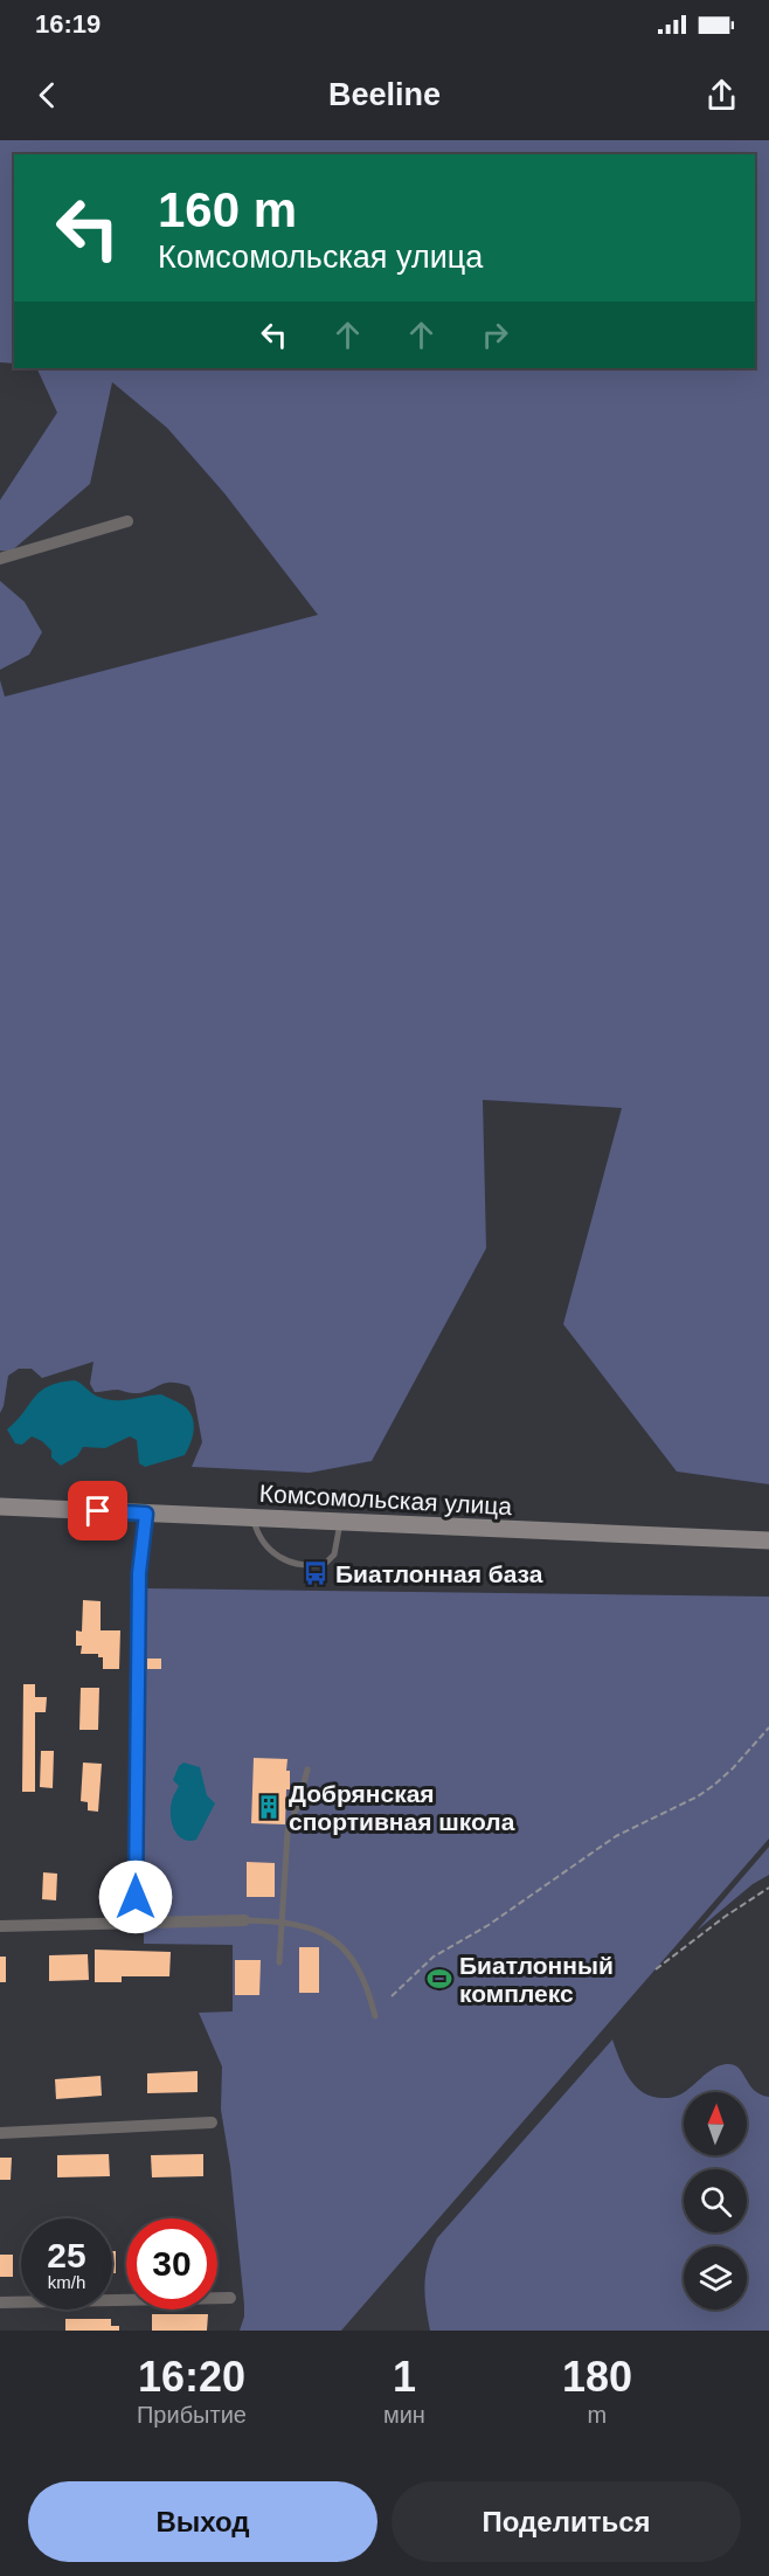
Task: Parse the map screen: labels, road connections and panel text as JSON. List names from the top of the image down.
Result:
{
  "streets": {
    "main road": ["Комсомольская улица"]
  },
  "places": {
    "bus stop": ["Биатлонная база"],
    "building": ["Добрянская спортивная школа"],
    "sports": ["Биатлонный комплекс"]
  },
  "north": "top",
  "page": {
    "status": "16:19",
    "header": "Beeline",
    "turn": ["160 m", "Комсомольская улица"],
    "speed": "25 km/h",
    "limit": "30",
    "eta": [
      "16:20",
      "Прибытие",
      "1",
      "мин",
      "180",
      "m"
    ],
    "buttons": ["Выход", "Поделиться"]
  }
}
